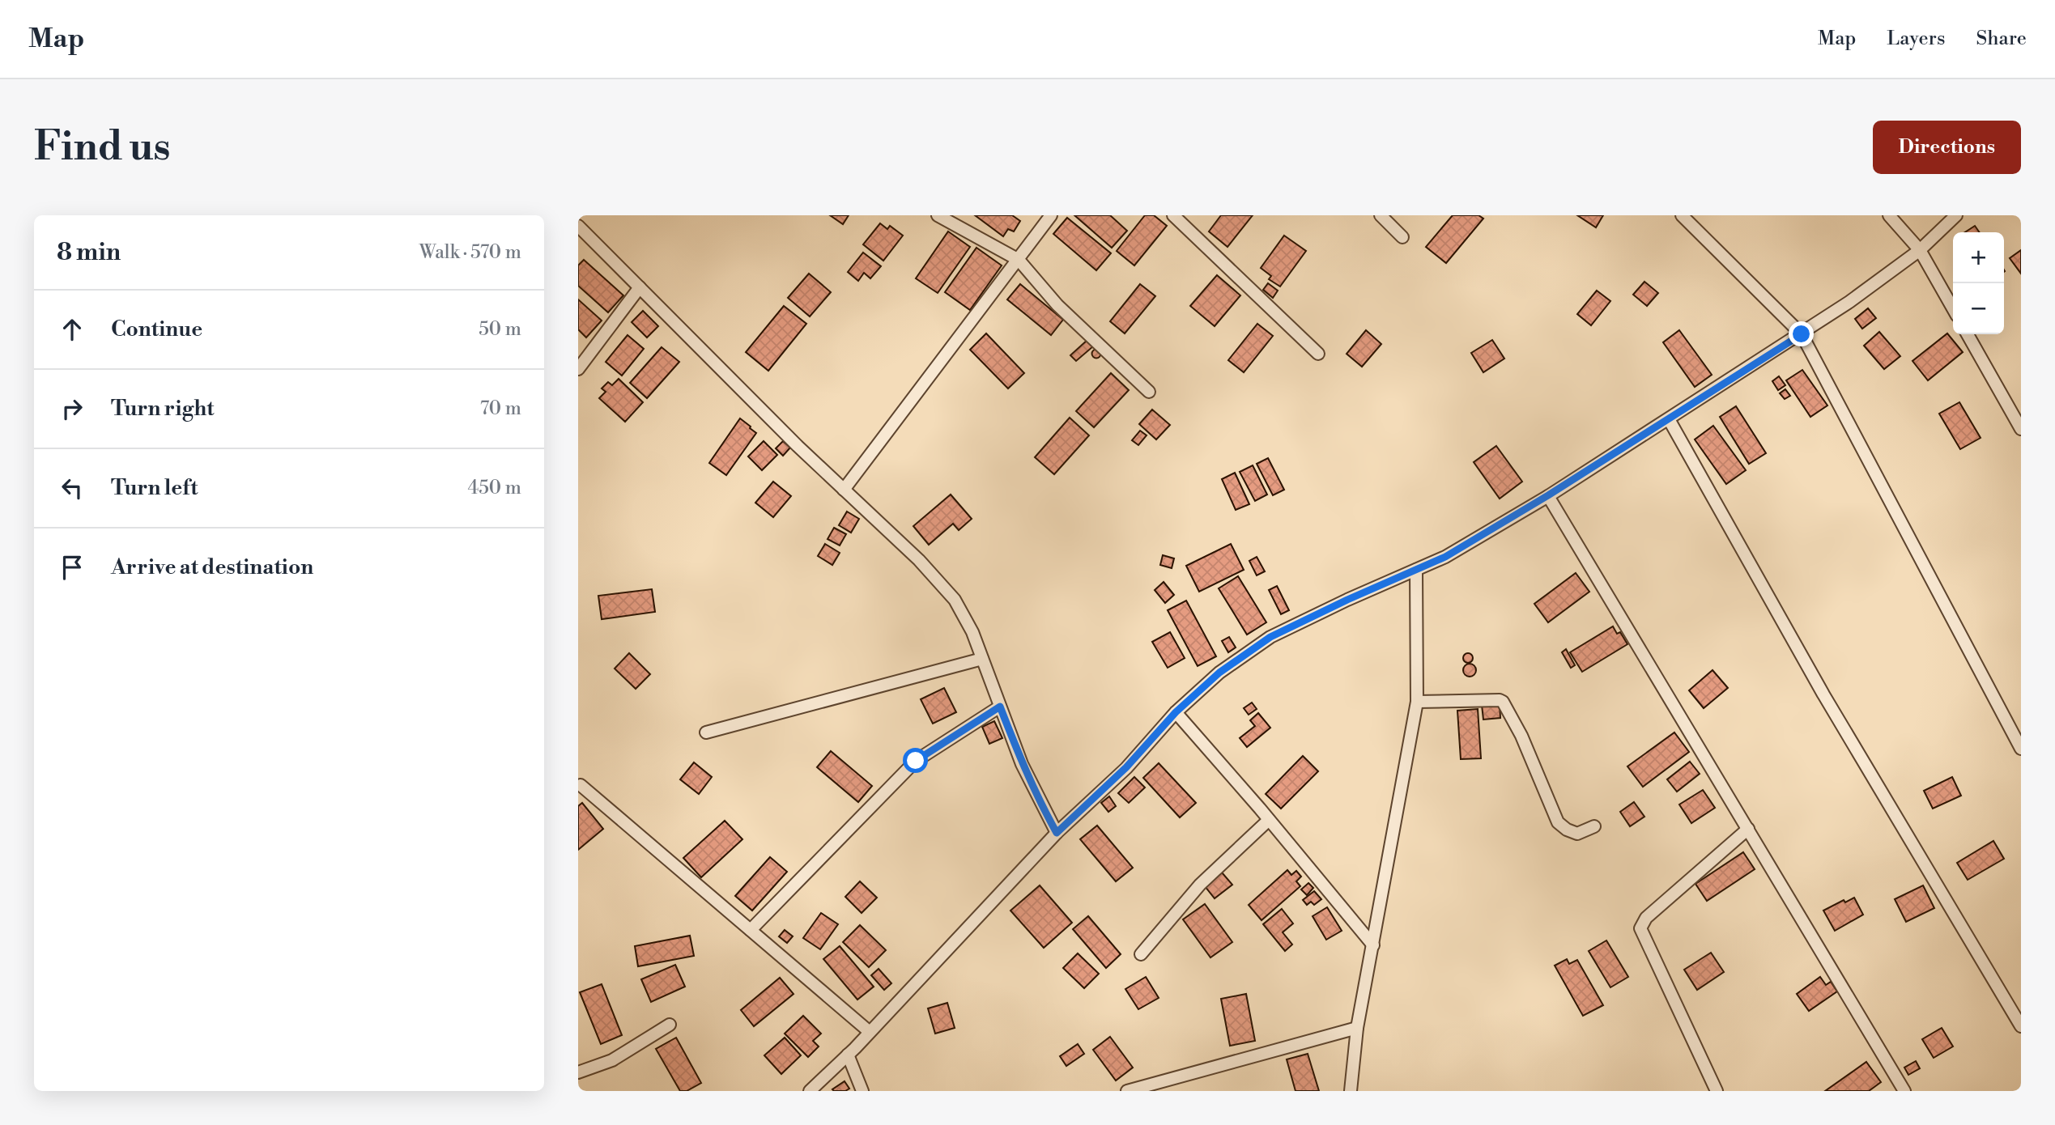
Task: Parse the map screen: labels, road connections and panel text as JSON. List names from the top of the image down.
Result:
{
  "page": {
    "header": "Map",
    "nav": ["Map", "Layers", "Share"],
    "buttons": "Directions",
    "title": "Find us",
    "heading": ["8 min", "Walk · 570 m"],
    "map_buttons": ["+", "−"],
    "list": [
      ["Continue", "50 m"],
      ["Turn right", "70 m"],
      ["Turn left", "450 m"],
      "Arrive at destination"
    ]
  }
}
